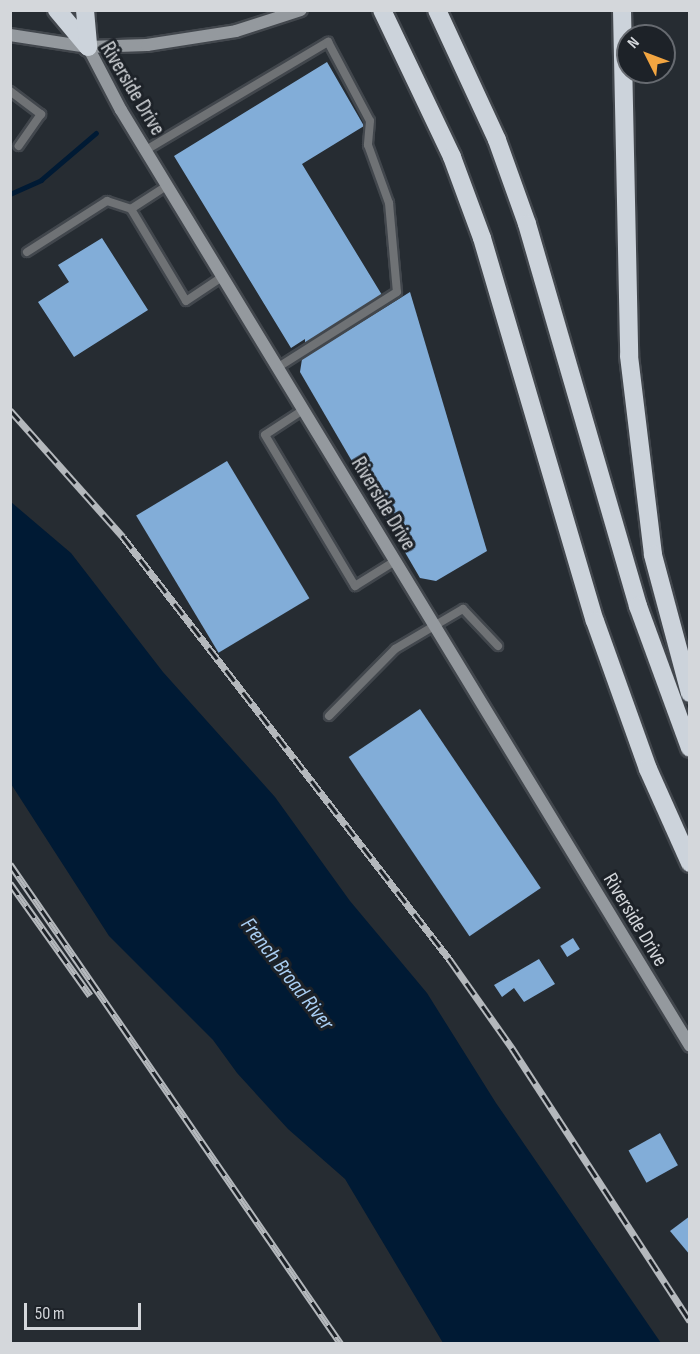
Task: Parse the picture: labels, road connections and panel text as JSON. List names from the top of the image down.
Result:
{
  "streets": {
    "main road": ["Riverside Drive"]
  },
  "water": ["French Broad River"],
  "scale_bar": "50 m",
  "north": "top left"
}
